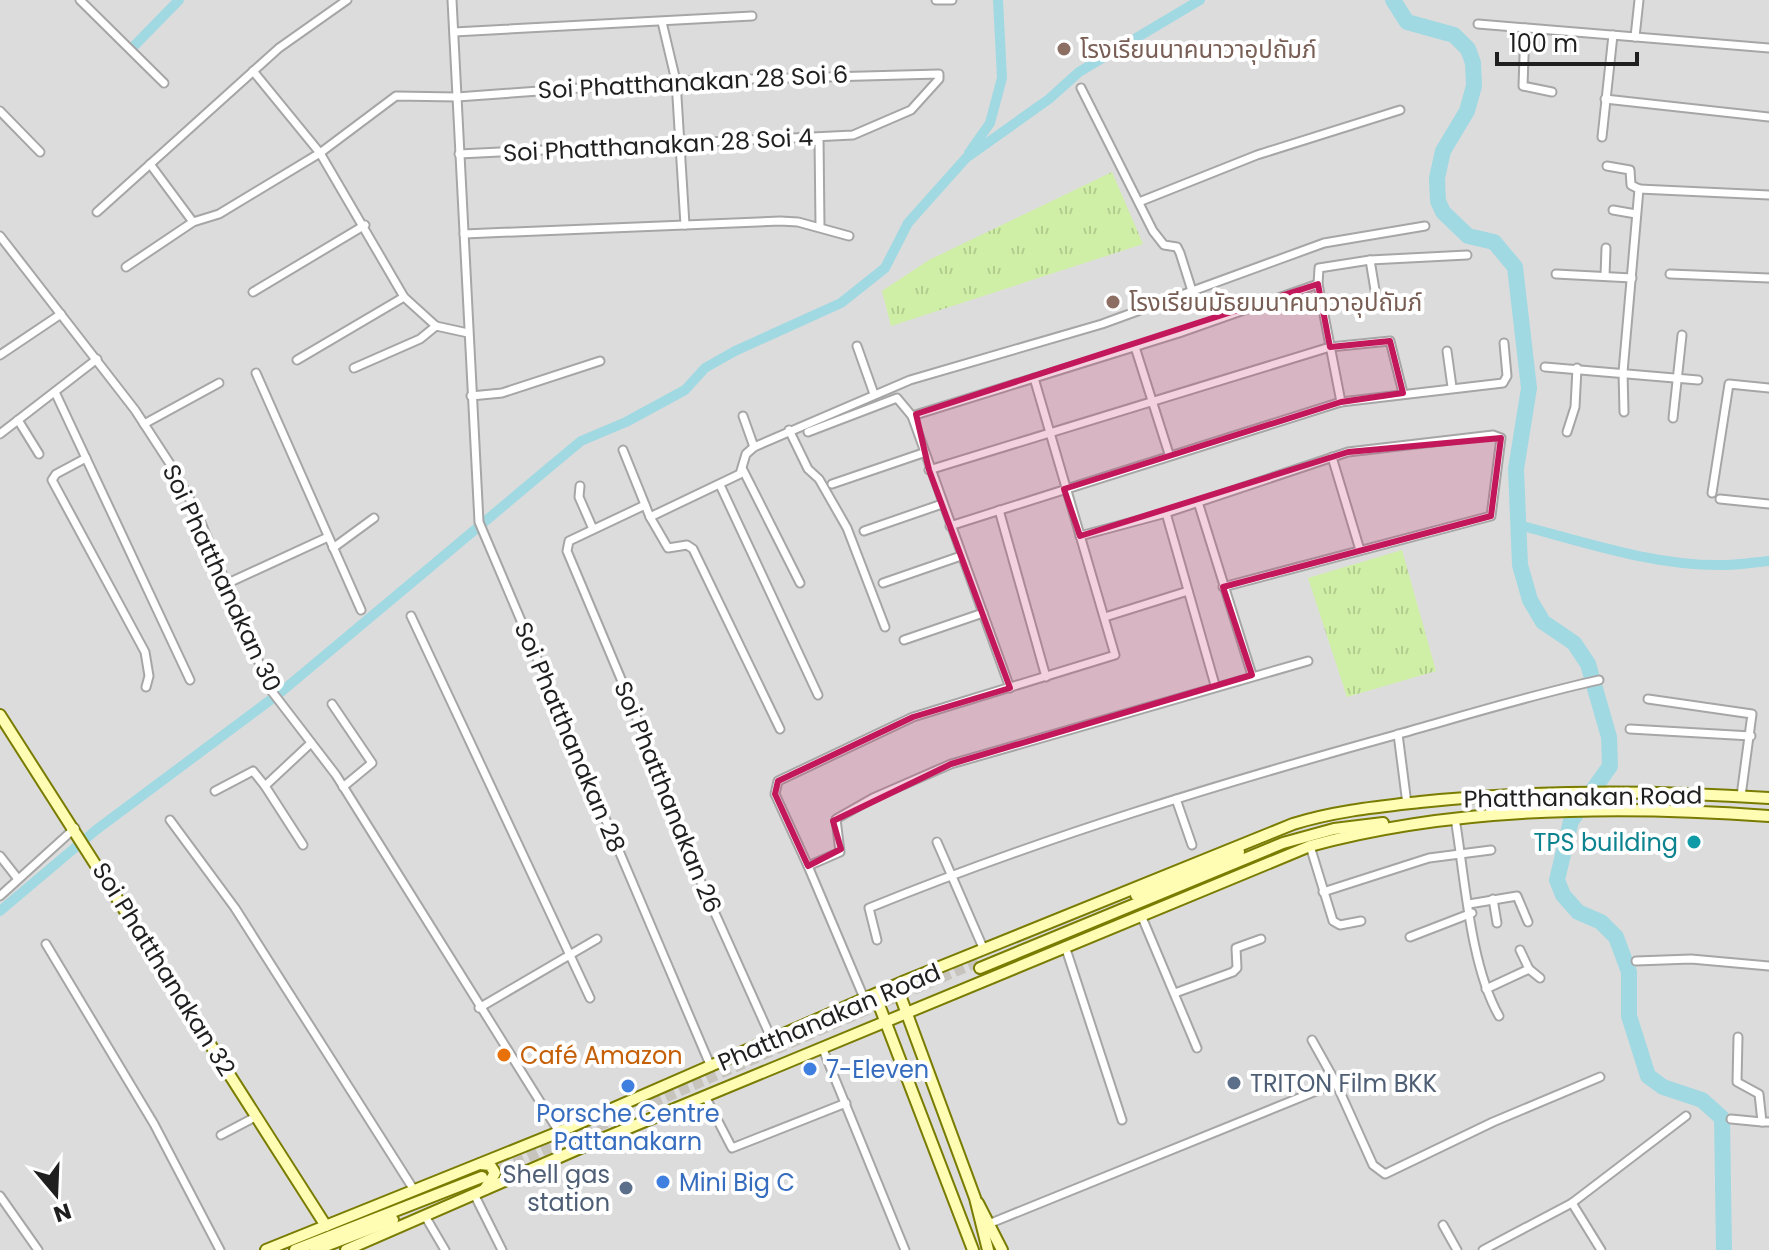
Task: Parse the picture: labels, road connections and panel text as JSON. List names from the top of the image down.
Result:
{
  "streets": {
    "main road": ["Phatthanakan Road", "Soi Phatthanakan 32"],
    "street": [
      "Soi Phatthanakan 28 Soi 6",
      "Soi Phatthanakan 28 Soi 4",
      "Soi Phatthanakan 30",
      "Soi Phatthanakan 28",
      "Soi Phatthanakan 26"
    ]
  },
  "crossings": [
    ["Soi Phatthanakan 28 Soi 6", "Soi Phatthanakan 28 Soi 4"],
    ["Soi Phatthanakan 28 Soi 6", "Soi Phatthanakan 28"],
    ["Soi Phatthanakan 28 Soi 4", "Soi Phatthanakan 28"],
    ["Soi Phatthanakan 30", "Phatthanakan Road"],
    ["Soi Phatthanakan 28", "Phatthanakan Road"],
    ["Soi Phatthanakan 26", "Phatthanakan Road"],
    ["Phatthanakan Road", "Soi Phatthanakan 32"]
  ],
  "places": [
    "โรงเรียนนาคนาวาอุปถัมภ์",
    "โรงเรียนมัธยมนาคนาวาอุปถัมภ์",
    "TPS building",
    "Café Amazon",
    "7-Eleven",
    "TRITON Film BKK",
    "Porsche Centre Pattanakarn",
    "Mini Big C",
    "Shell gas station"
  ],
  "scale_bar": "100 m",
  "north": "bottom"
}
